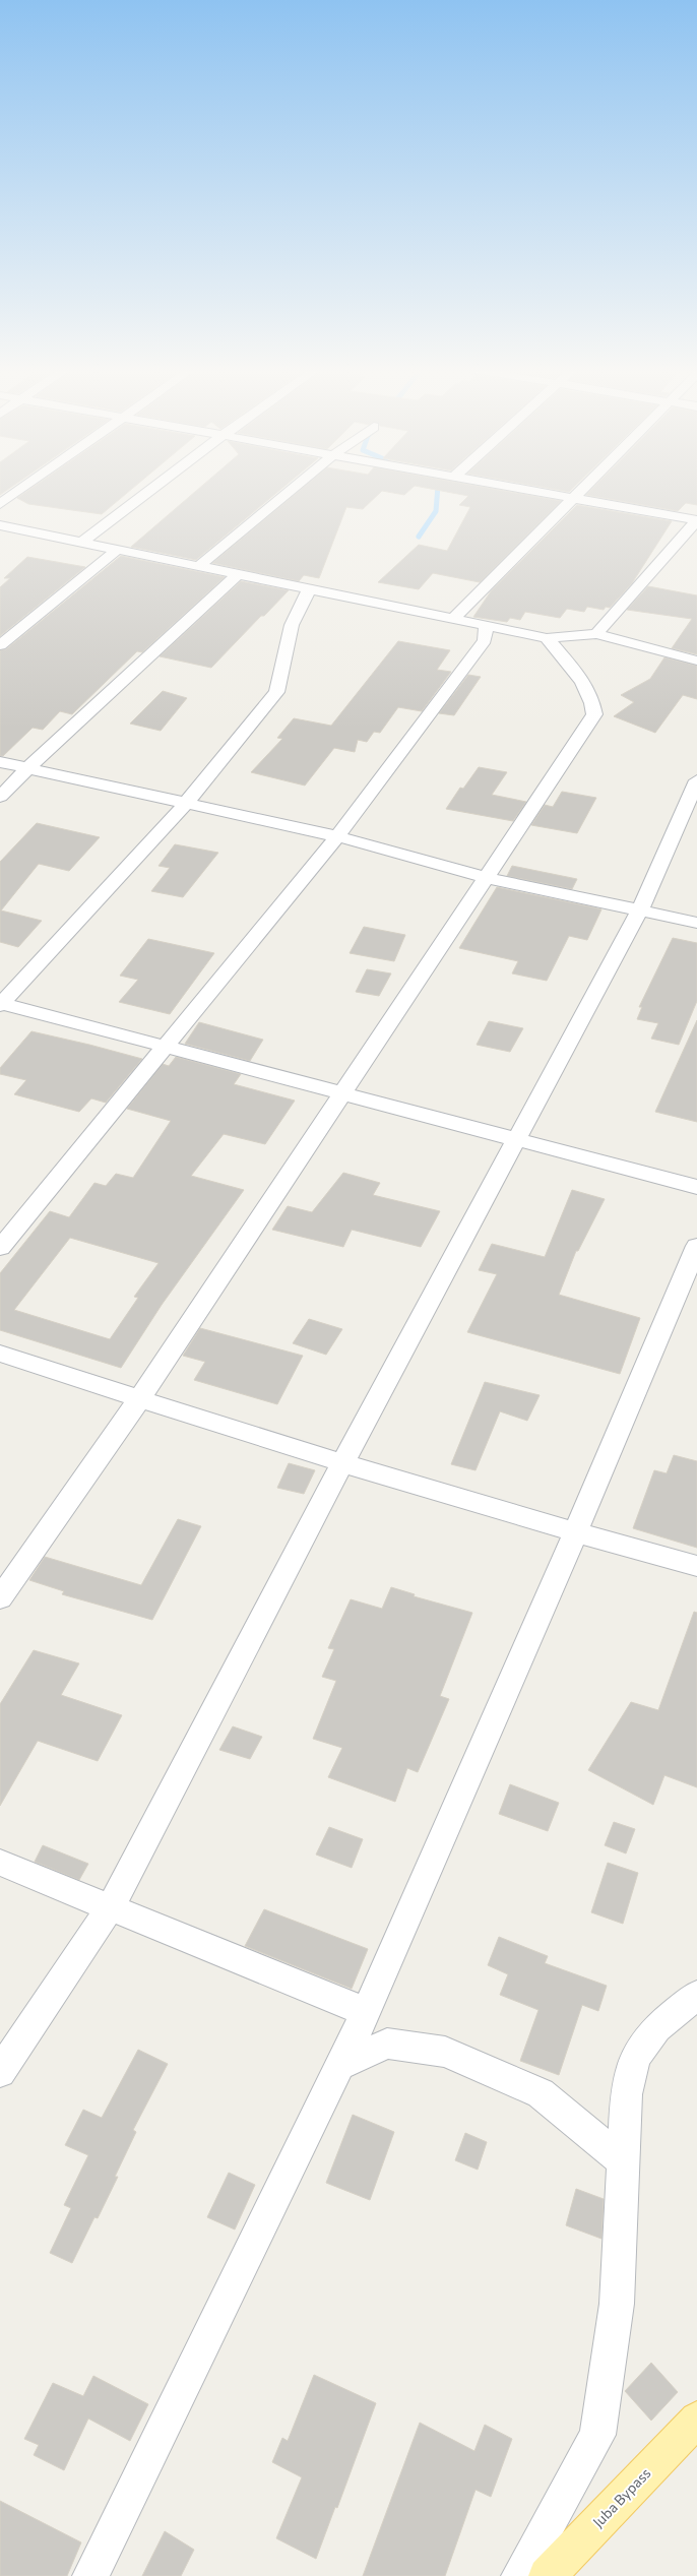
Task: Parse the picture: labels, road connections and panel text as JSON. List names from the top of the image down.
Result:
{
  "streets": {
    "main road": ["Juba Bypass"]
  }
}
